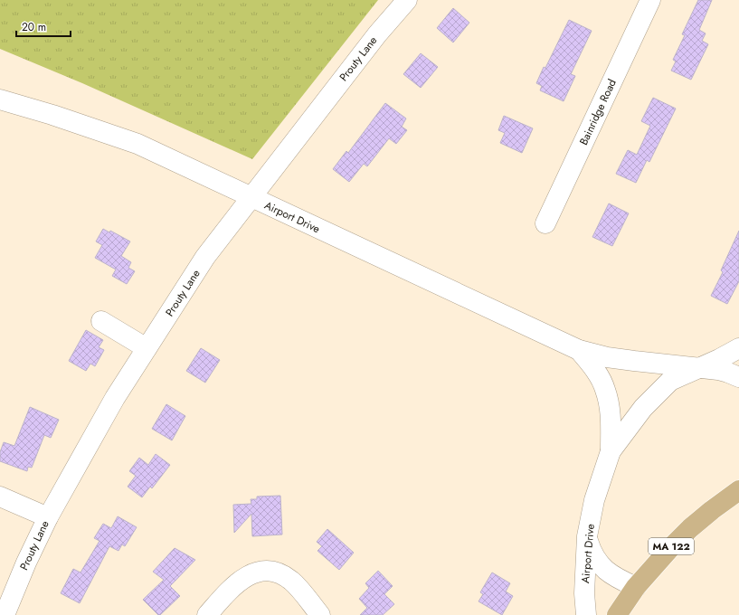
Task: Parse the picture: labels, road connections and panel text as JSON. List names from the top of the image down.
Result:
{
  "streets": {
    "main road": ["MA 122"],
    "street": ["Prouty Lane", "Bainridge Road", "Airport Drive"]
  },
  "crossings": [
    ["Prouty Lane", "Airport Drive"]
  ],
  "scale_bar": "20 m"
}
